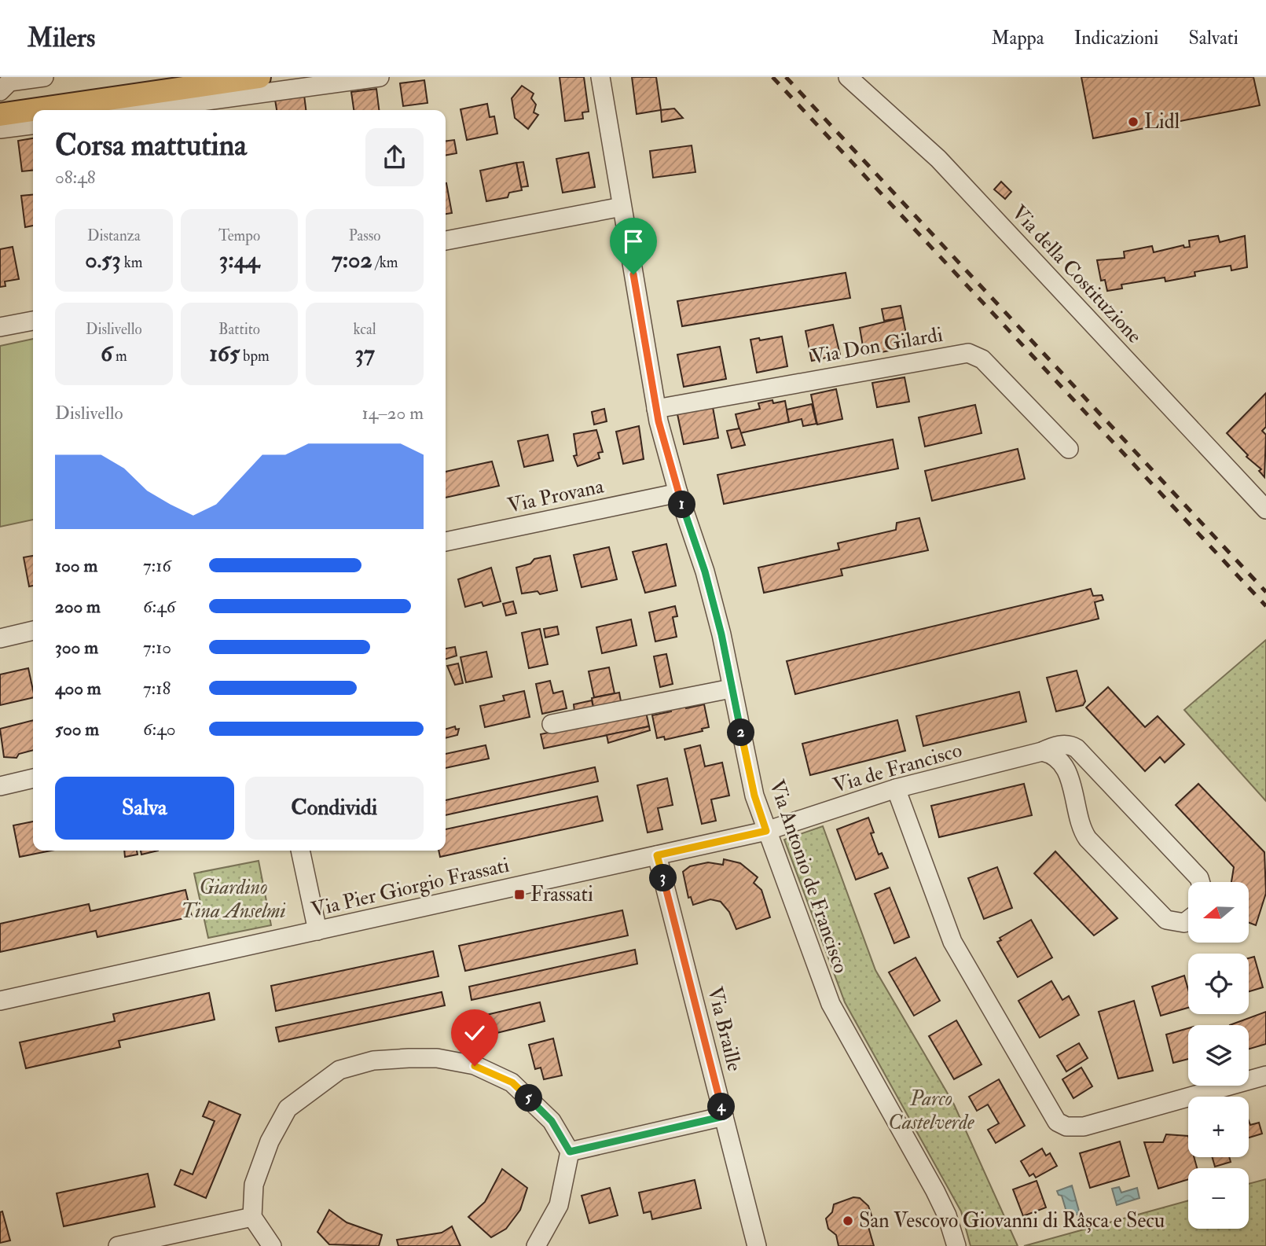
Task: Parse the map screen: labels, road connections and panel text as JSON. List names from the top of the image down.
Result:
{
  "streets": {
    "street": [
      "Via della Costituzione",
      "Via Don Gilardi",
      "Via Provana",
      "Via de Francisco",
      "Via Antonio de Francisco",
      "Via Pier Giorgio Frassati",
      "Via Braille"
    ]
  },
  "crossings": [
    ["Via Don Gilardi", "Via Antonio de Francisco"],
    ["Via Provana", "Via Antonio de Francisco"],
    ["Via de Francisco", "Via Antonio de Francisco"],
    ["Via de Francisco", "Via Pier Giorgio Frassati"],
    ["Via Antonio de Francisco", "Via Pier Giorgio Frassati"],
    ["Via Pier Giorgio Frassati", "Via Braille"]
  ],
  "parks": ["Giardino Tina Anselmi", "Parco Castelverde"],
  "places": {
    "other": ["Lidl", "San Vescovo Giovanni di Râșca e Secu"],
    "transit": ["Frassati"]
  },
  "north": "left",
  "page": {
    "header": "Milers",
    "nav": ["Mappa", "Indicazioni", "Salvati"],
    "heading": ["Corsa mattutina", "08:48"],
    "stats": [
      ["Distanza", "0.53 km"],
      ["Tempo", "3:44"],
      ["Passo", "7:02 /km"],
      ["Dislivello", "6 m"],
      ["Battito", "165 bpm"],
      ["kcal", "37"]
    ],
    "chart": ["Dislivello", "14–20 m"],
    "pins": [
      "1",
      "2",
      "3",
      "5",
      "4"
    ],
    "list": [
      {
        "name": "100 m",
        "note": "7:16"
      },
      {
        "name": "200 m",
        "note": "6:46"
      },
      {
        "name": "300 m",
        "note": "7:10"
      },
      {
        "name": "400 m",
        "note": "7:18"
      },
      {
        "name": "500 m",
        "note": "6:40"
      }
    ],
    "buttons": ["Salva", "Condividi"],
    "map_buttons": ["+", "−"]
  }
}
